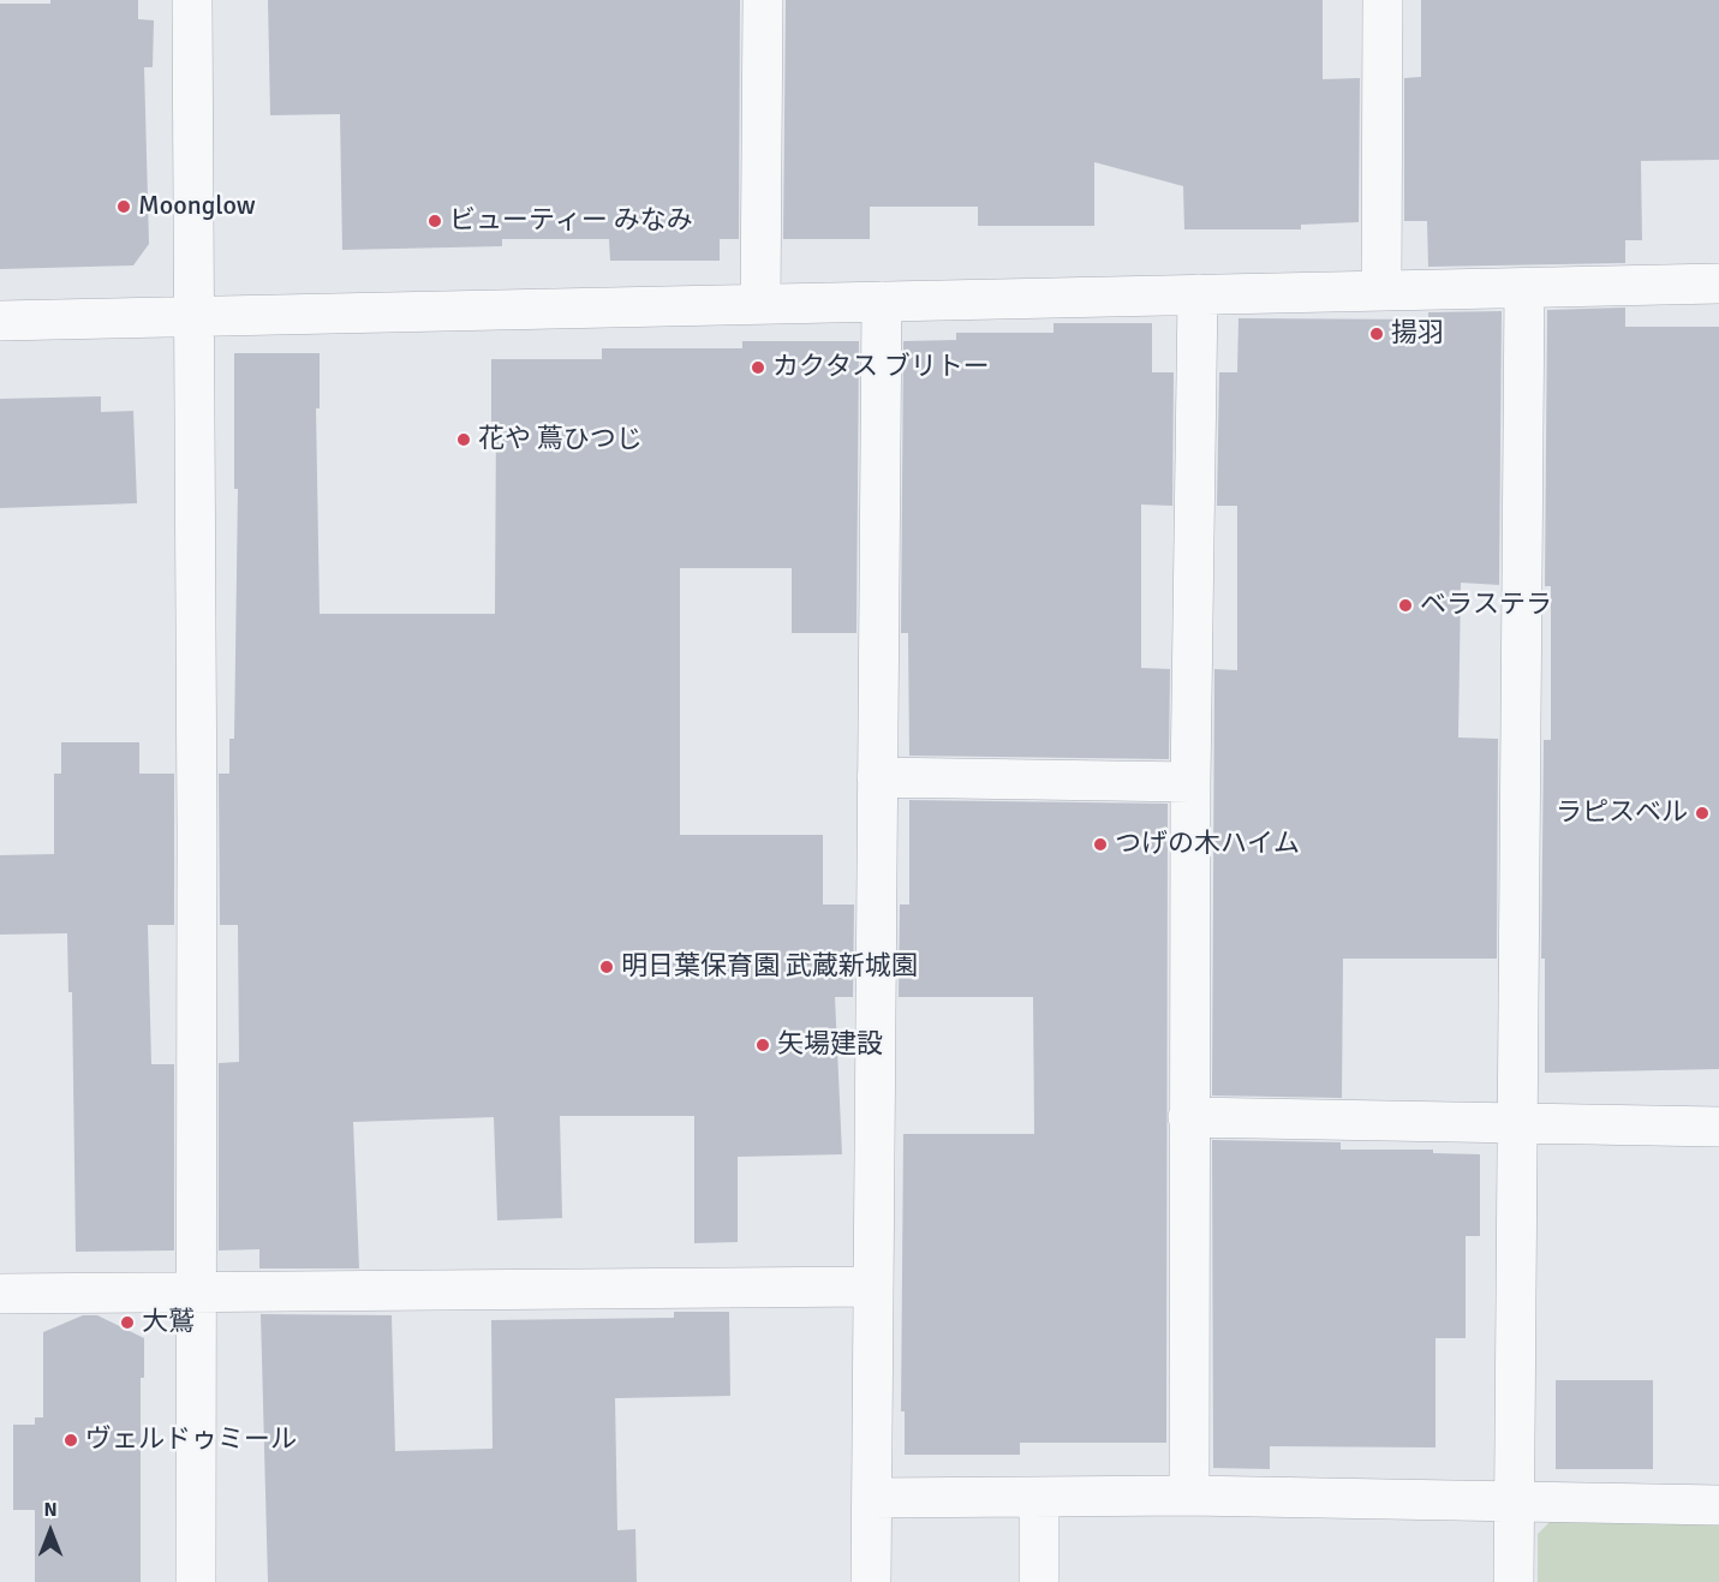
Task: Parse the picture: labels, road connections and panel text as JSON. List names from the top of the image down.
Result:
{
  "places": [
    "Moonglow",
    "ビューティー みなみ",
    "揚羽",
    "カクタス ブリトー",
    "花や 蔦ひつじ",
    "ベラステラ",
    "ラピスベル",
    "つげの木ハイム",
    "明日葉保育園 武蔵新城園",
    "矢場建設",
    "大鷲",
    "ヴェルドゥミール"
  ],
  "north": "top"
}
